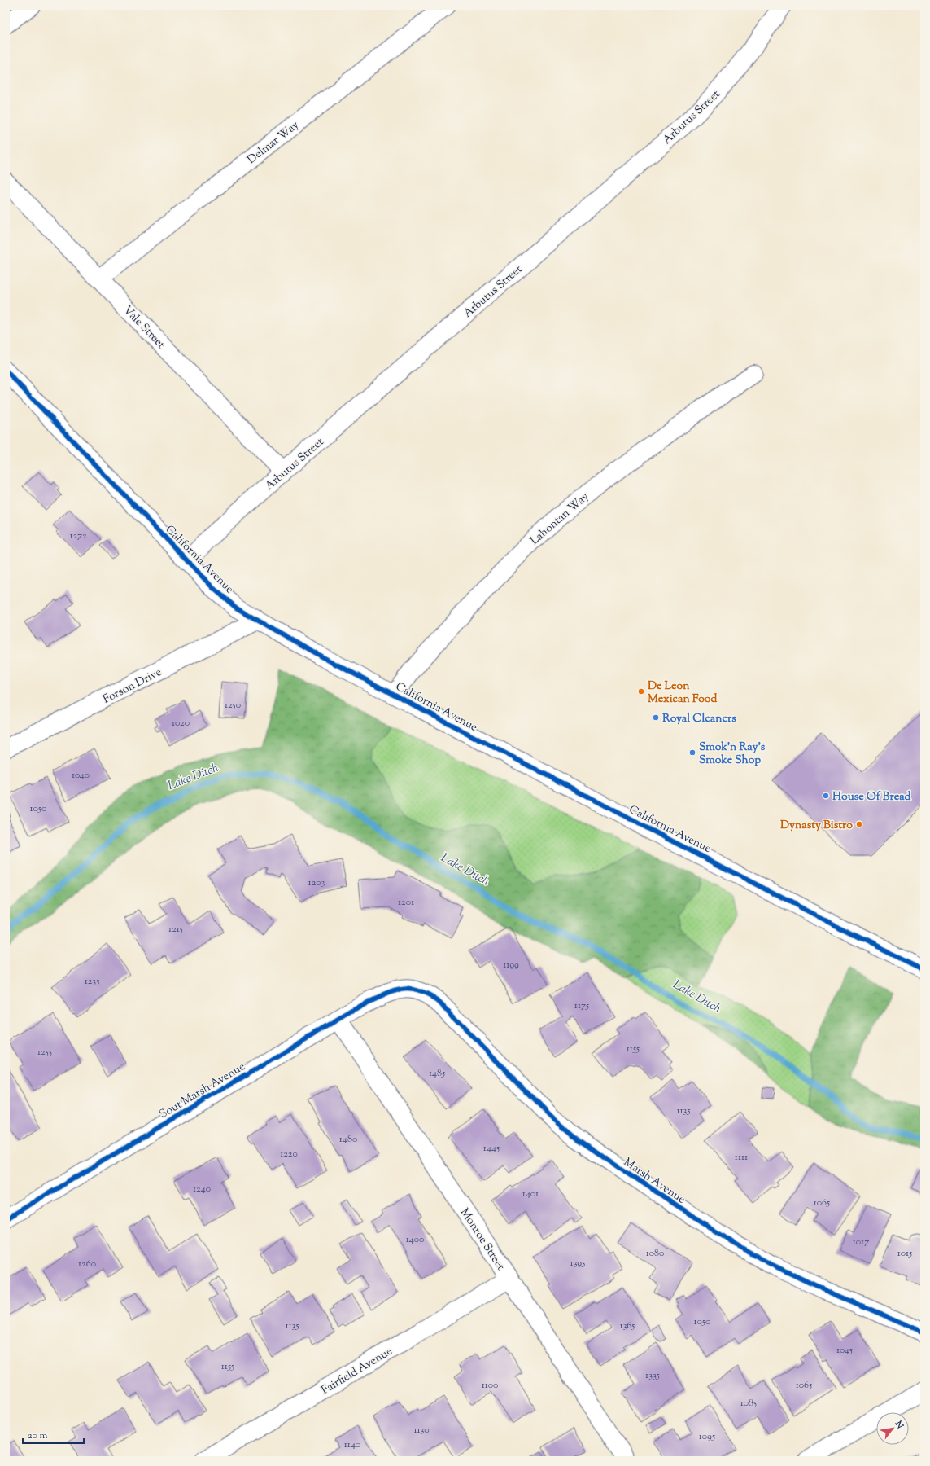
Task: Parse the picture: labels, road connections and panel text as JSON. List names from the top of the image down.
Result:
{
  "streets": {
    "street": [
      "Arbutus Street",
      "Delmar Way",
      "Vale Street",
      "Lahontan Way",
      "California Avenue",
      "Forson Drive",
      "Sout Marsh Avenue",
      "Marsh Avenue",
      "Monroe Street",
      "Fairfield Avenue"
    ]
  },
  "crossings": [
    ["Arbutus Street", "Vale Street"],
    ["Arbutus Street", "California Avenue"],
    ["Delmar Way", "Vale Street"],
    ["Lahontan Way", "California Avenue"],
    ["California Avenue", "Forson Drive"],
    ["Sout Marsh Avenue", "Marsh Avenue"],
    ["Sout Marsh Avenue", "Monroe Street"],
    ["Monroe Street", "Fairfield Avenue"]
  ],
  "water": ["Lake Ditch"],
  "places": [
    "De Leon Mexican Food",
    "Royal Cleaners",
    "Smok'n Ray's Smoke Shop",
    "House Of Bread",
    "Dynasty Bistro"
  ],
  "house_numbers": [
    "1272",
    "1250",
    "1020",
    "1040",
    "1050",
    "1203",
    "1201",
    "1215",
    "1199",
    "1235",
    "1175",
    "1155",
    "1255",
    "1485",
    "1135",
    "1480",
    "1445",
    "1220",
    "1111",
    "1240",
    "1401",
    "1065",
    "1400",
    "1017",
    "1080",
    "1015",
    "1395",
    "1260",
    "1050",
    "1135",
    "1365",
    "1045",
    "1155",
    "1335",
    "1100",
    "1065",
    "1085",
    "1130",
    "1095",
    "1140"
  ],
  "scale_bar": "20 m",
  "north": "top right"
}
